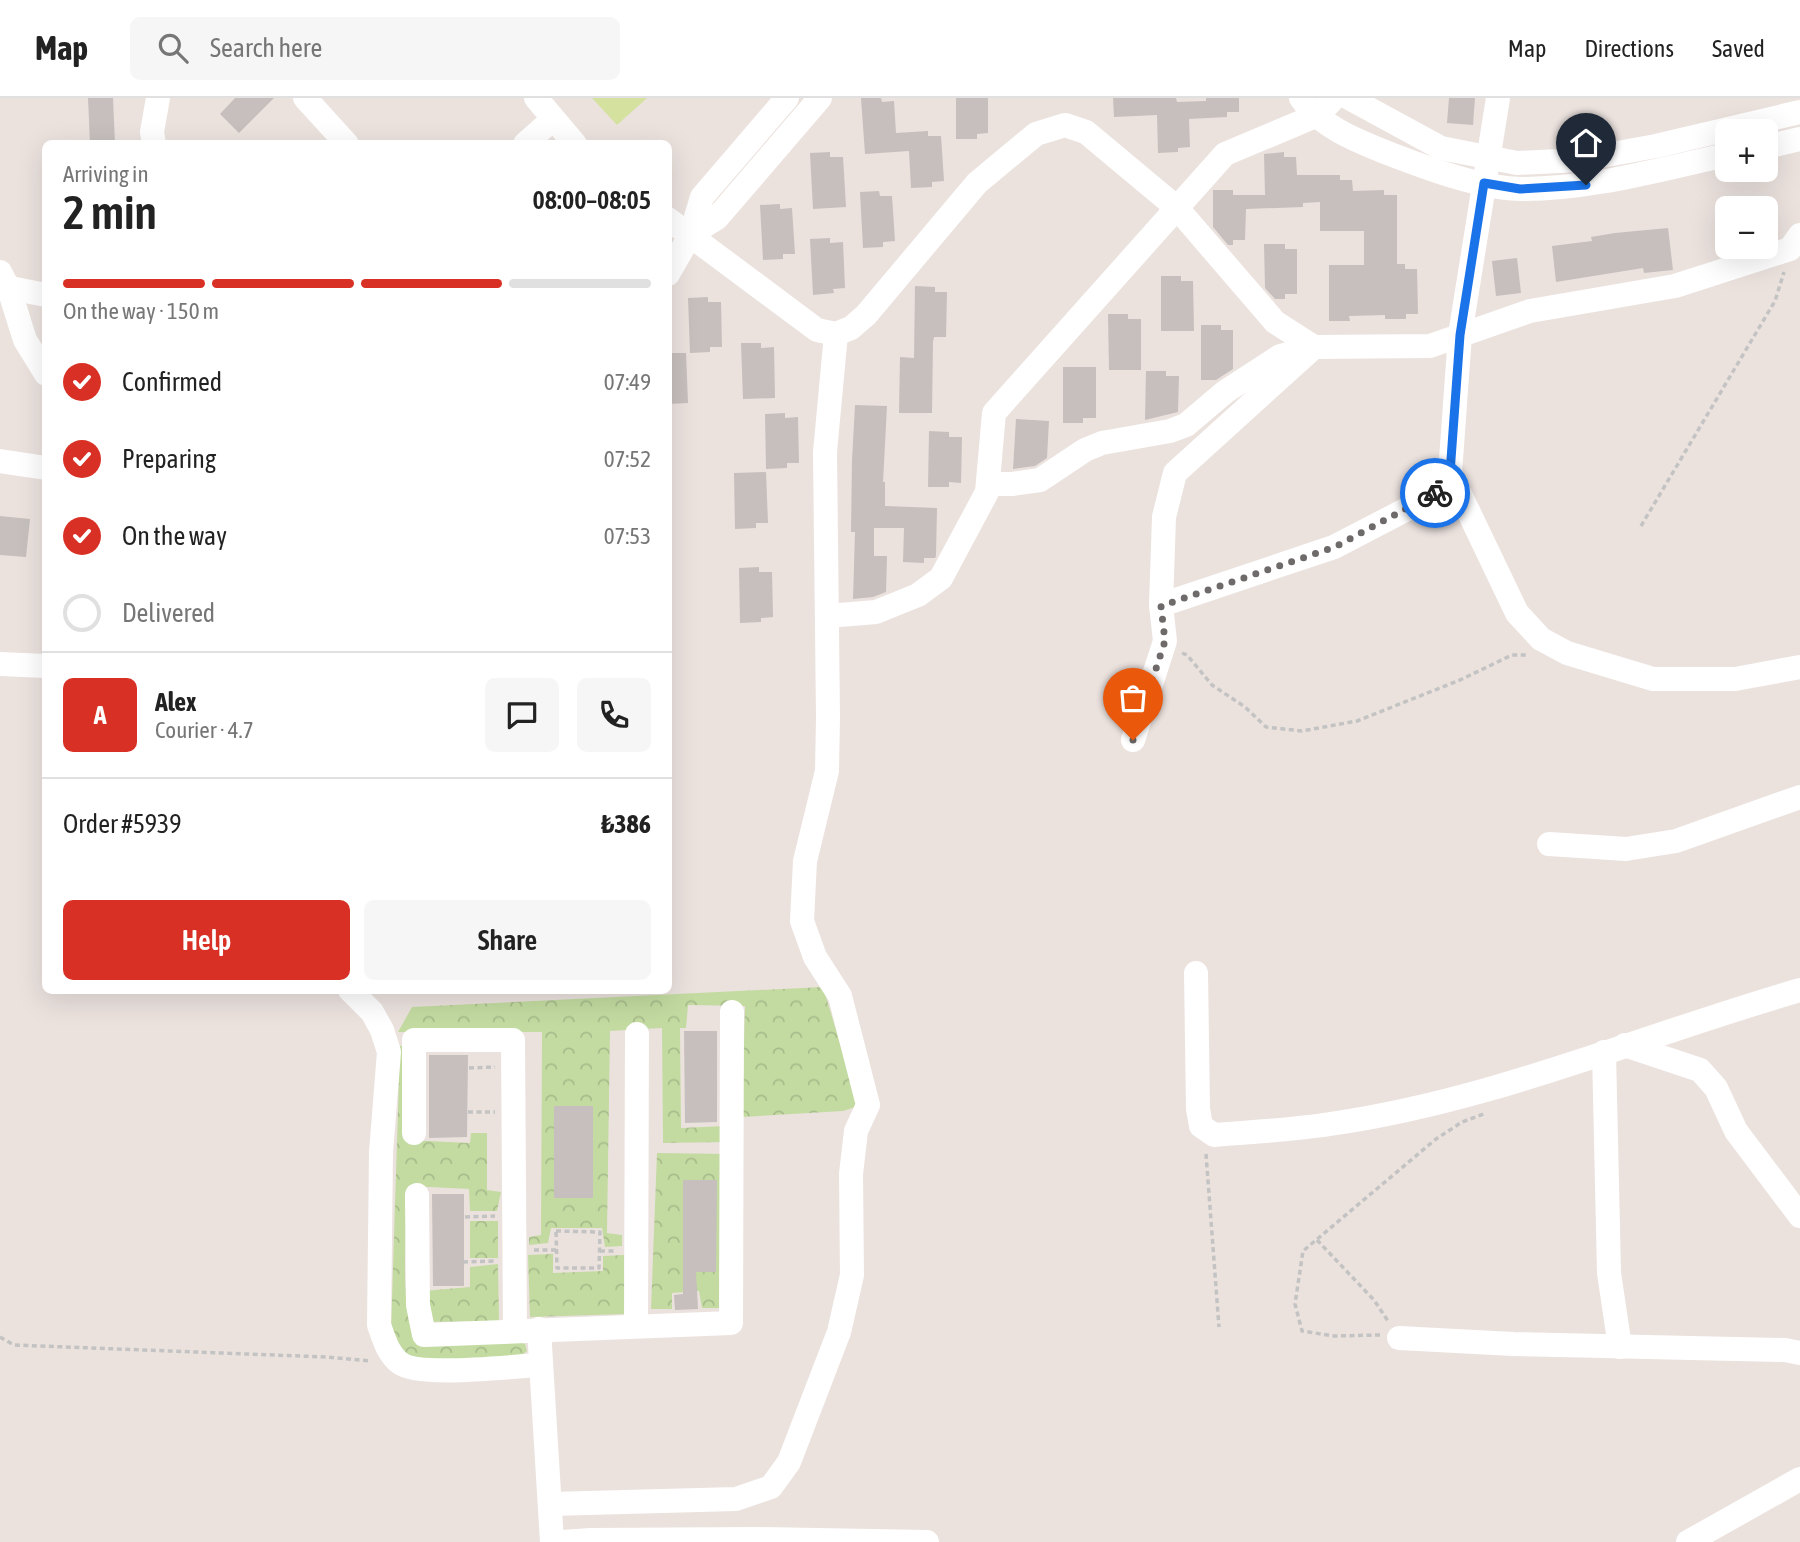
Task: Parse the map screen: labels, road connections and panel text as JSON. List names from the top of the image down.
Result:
{
  "page": {
    "header": "Map",
    "search": "Search here",
    "nav": ["Map", "Directions", "Saved"],
    "map_buttons": ["+", "−"],
    "heading": ["2 min", "Arriving in", "08:00–08:05"],
    "panel": [
      "Alex",
      "Courier · 4.7",
      "Order #5939",
      "₺386"
    ],
    "bar": "On the way · 150 m",
    "list": [
      ["Confirmed", "07:49"],
      ["Preparing", "07:52"],
      ["On the way", "07:53"],
      "Delivered"
    ],
    "round": "A",
    "buttons": ["Help", "Share"]
  }
}
